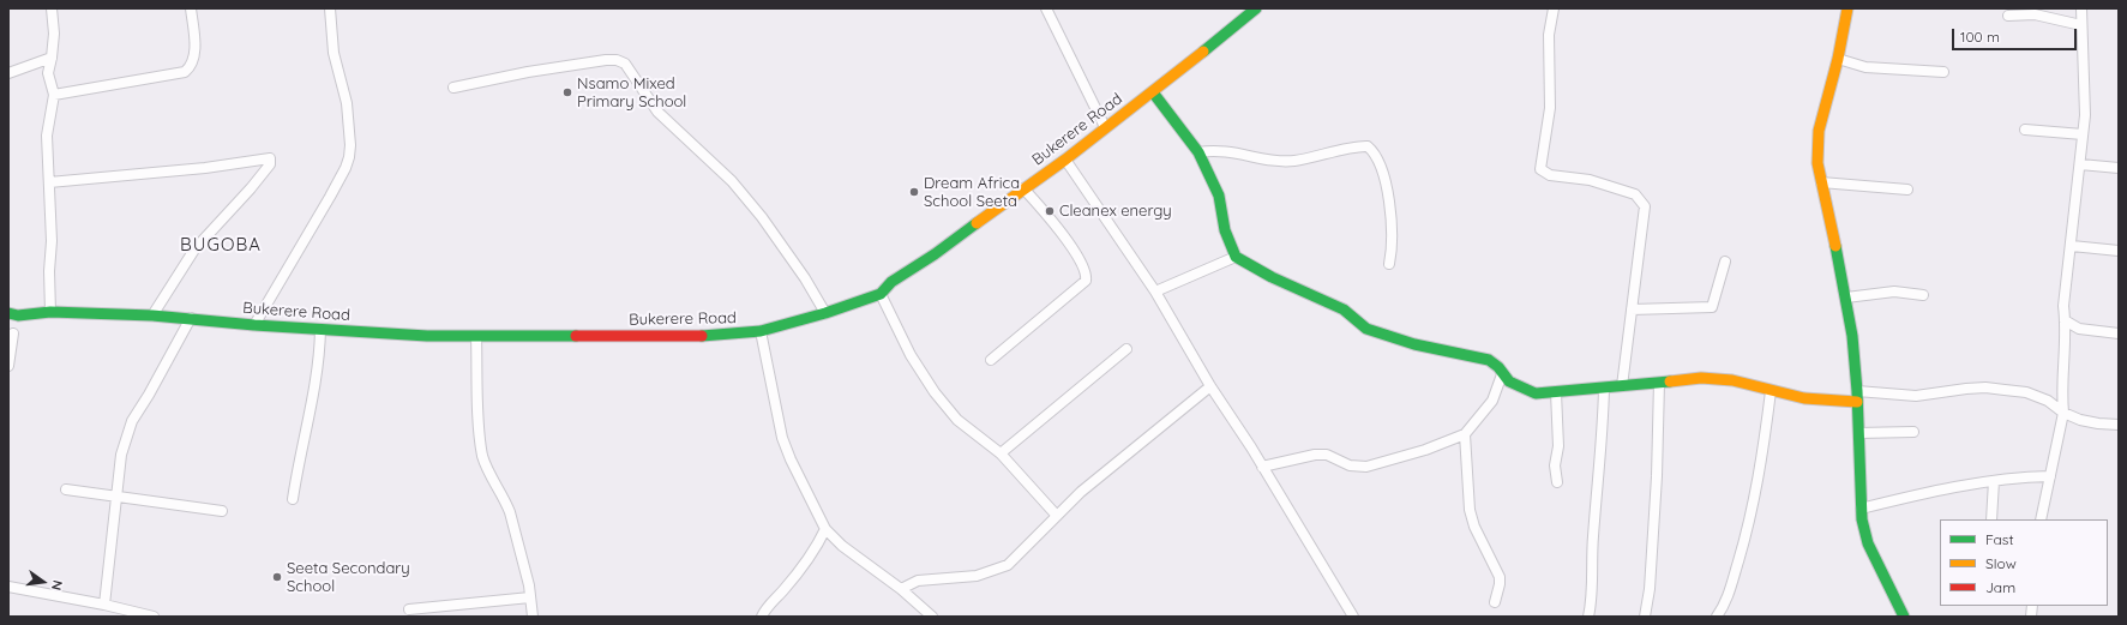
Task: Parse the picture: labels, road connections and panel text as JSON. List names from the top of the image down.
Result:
{
  "streets": {
    "street": ["Bukerere Road"]
  },
  "districts": ["BUGOBA"],
  "places": [
    "Nsamo Mixed Primary School",
    "Dream Africa School Seeta",
    "Cleanex energy",
    "Seeta Secondary School"
  ],
  "legend": ["Fast", "Slow", "Jam"],
  "scale_bar": "100 m",
  "north": "right"
}
